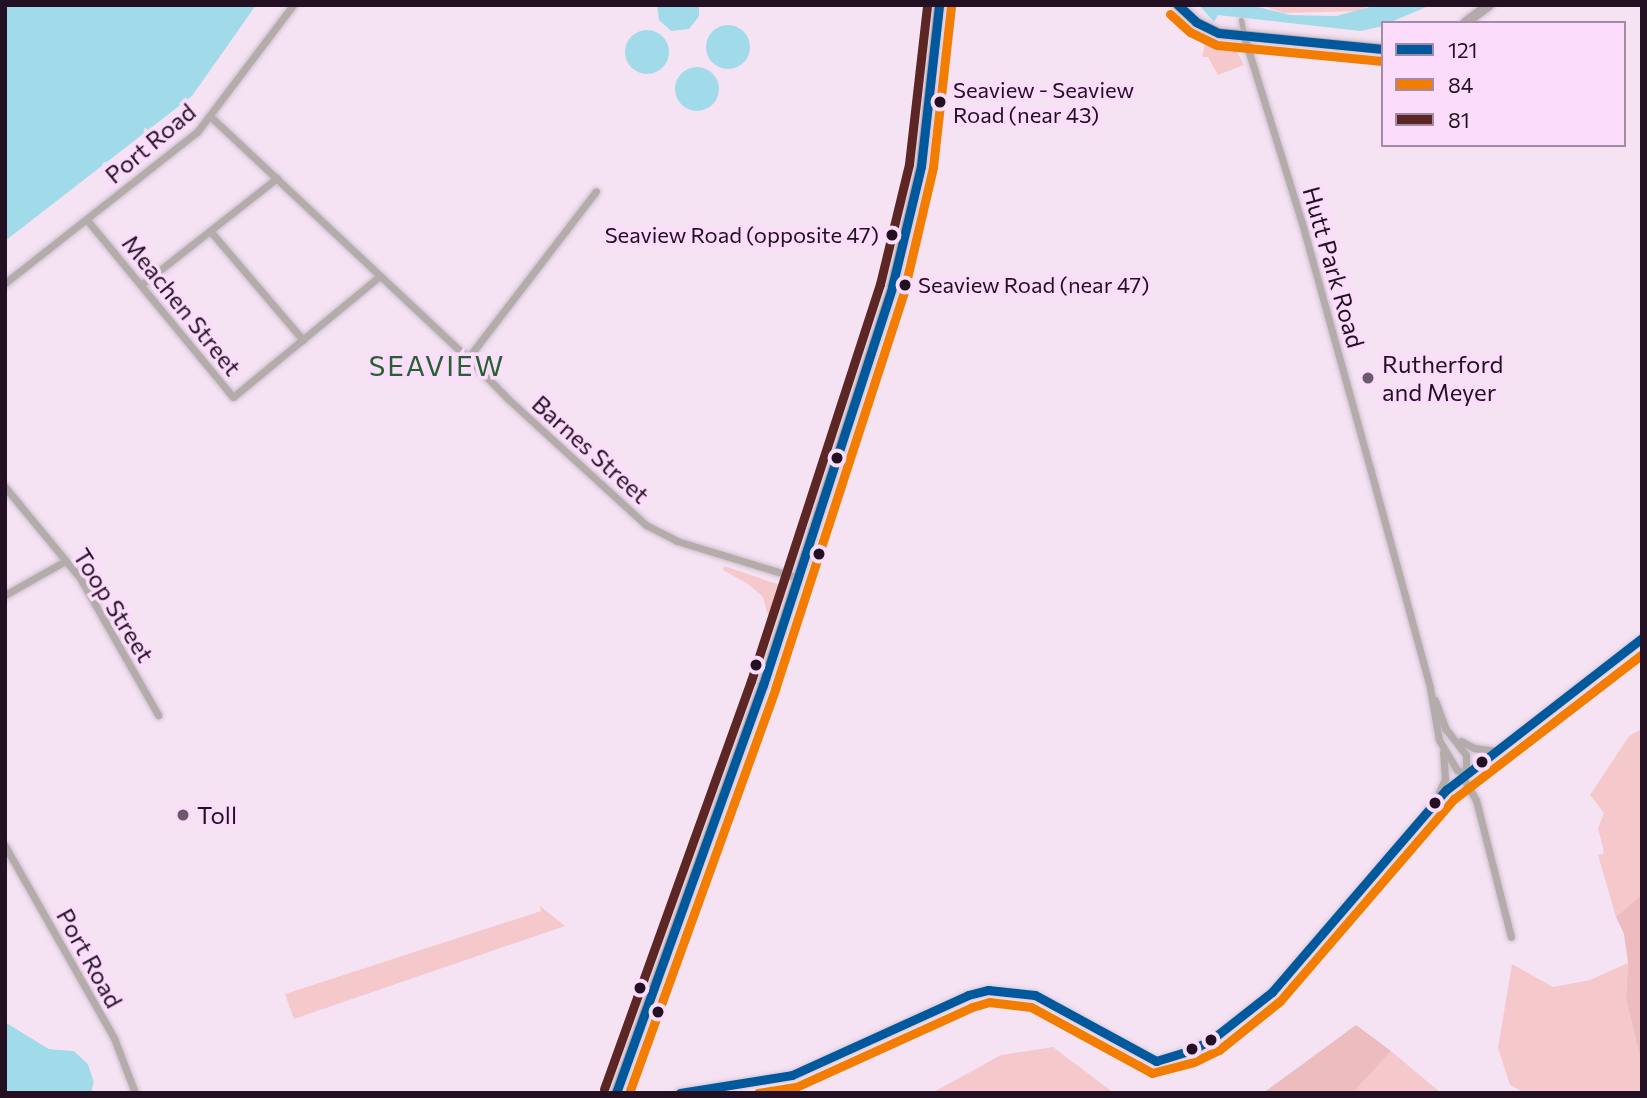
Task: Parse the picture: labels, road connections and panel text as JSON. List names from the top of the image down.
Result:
{
  "streets": {
    "street": [
      "Port Road",
      "Hutt Park Road",
      "Meachen Street",
      "Barnes Street",
      "Toop Street"
    ]
  },
  "crossings": [
    ["Port Road", "Meachen Street"],
    ["Port Road", "Barnes Street"],
    ["Meachen Street", "Barnes Street"]
  ],
  "districts": ["SEAVIEW"],
  "places": [
    "Seaview - Seaview Road (near 43)",
    "Seaview Road (opposite 47)",
    "Seaview Road (near 47)",
    "Rutherford and Meyer",
    "Toll"
  ],
  "lines": ["transit line 121", "transit line 81", "transit line 84"],
  "legend": ["121", "84", "81"]
}
